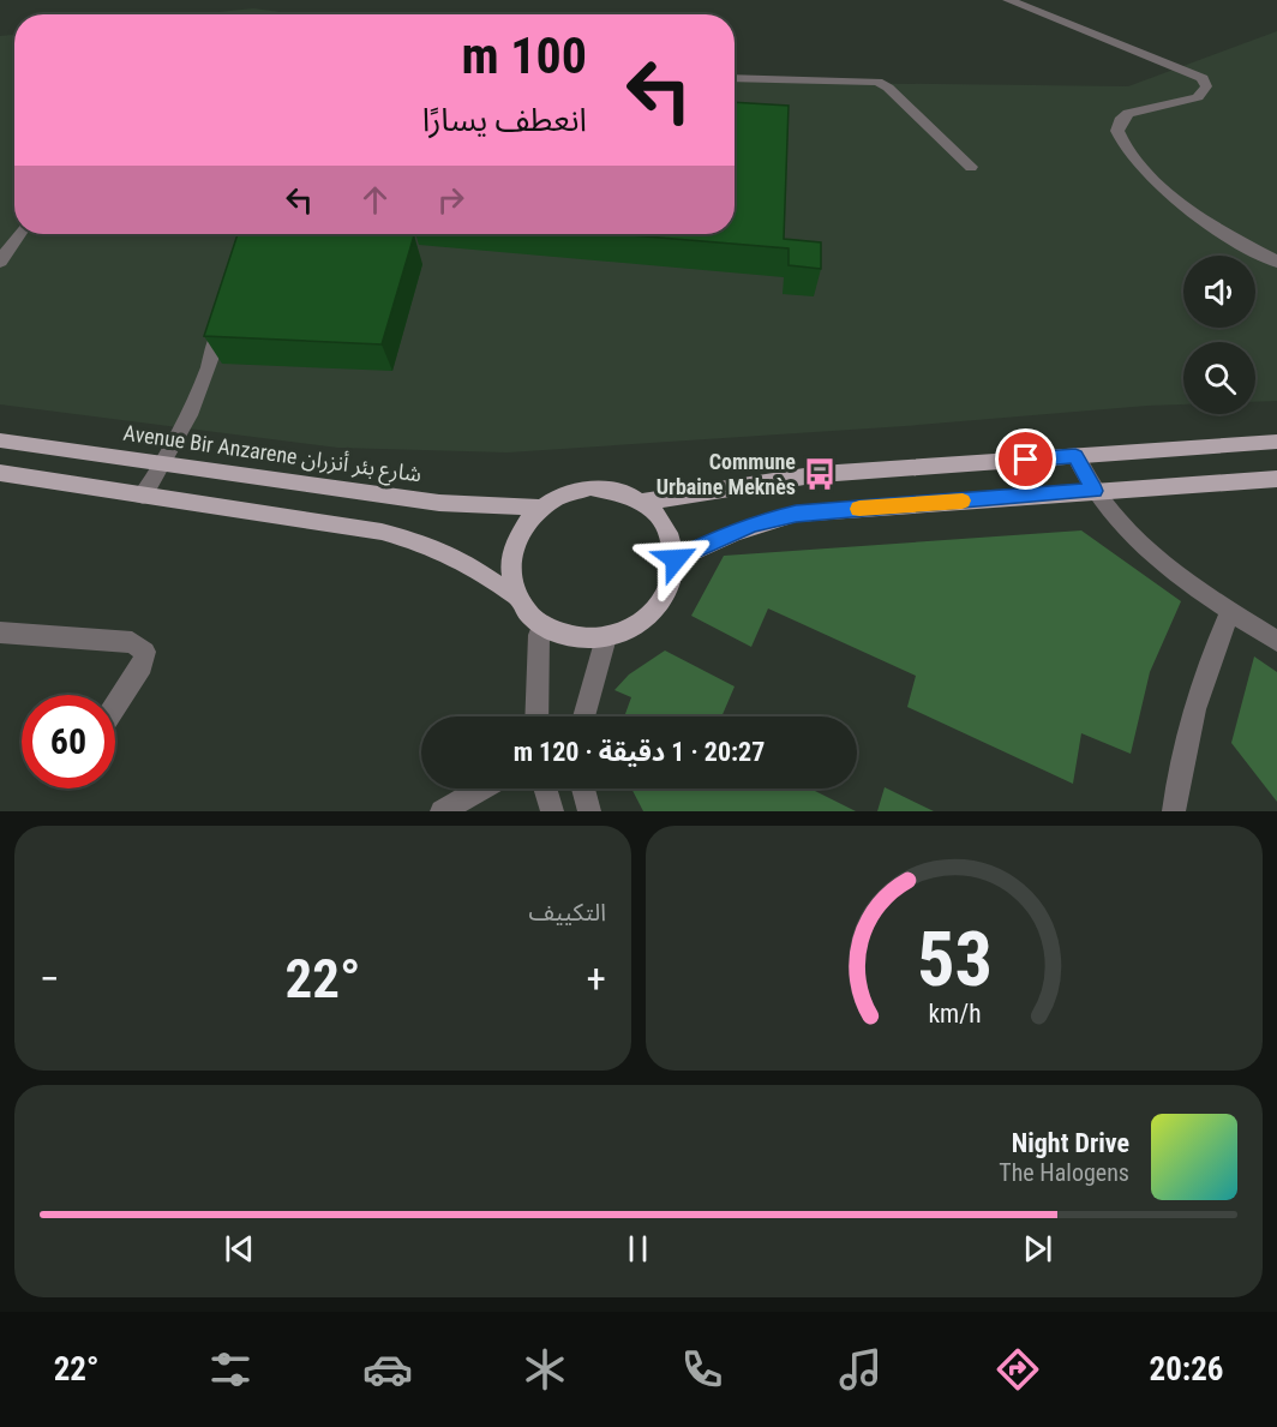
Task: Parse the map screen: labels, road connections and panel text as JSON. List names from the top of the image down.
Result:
{
  "streets": {
    "main road": ["Avenue Bir Anzarene شارع بئر أنزران"]
  },
  "places": {
    "bus stop": ["Commune Urbaine Meknès"]
  },
  "page": {
    "turn": ["100 m", "انعطف يسارًا"],
    "limit": "60",
    "trip": "20:27 · 1 دقيقة · 120 m",
    "tile": "التكييف",
    "heat": ["−", "22°", "+"],
    "song": ["Night Drive", "The Halogens"],
    "tabs": ["20:26", "22°"],
    "gauge": ["53", "km/h"]
  }
}
